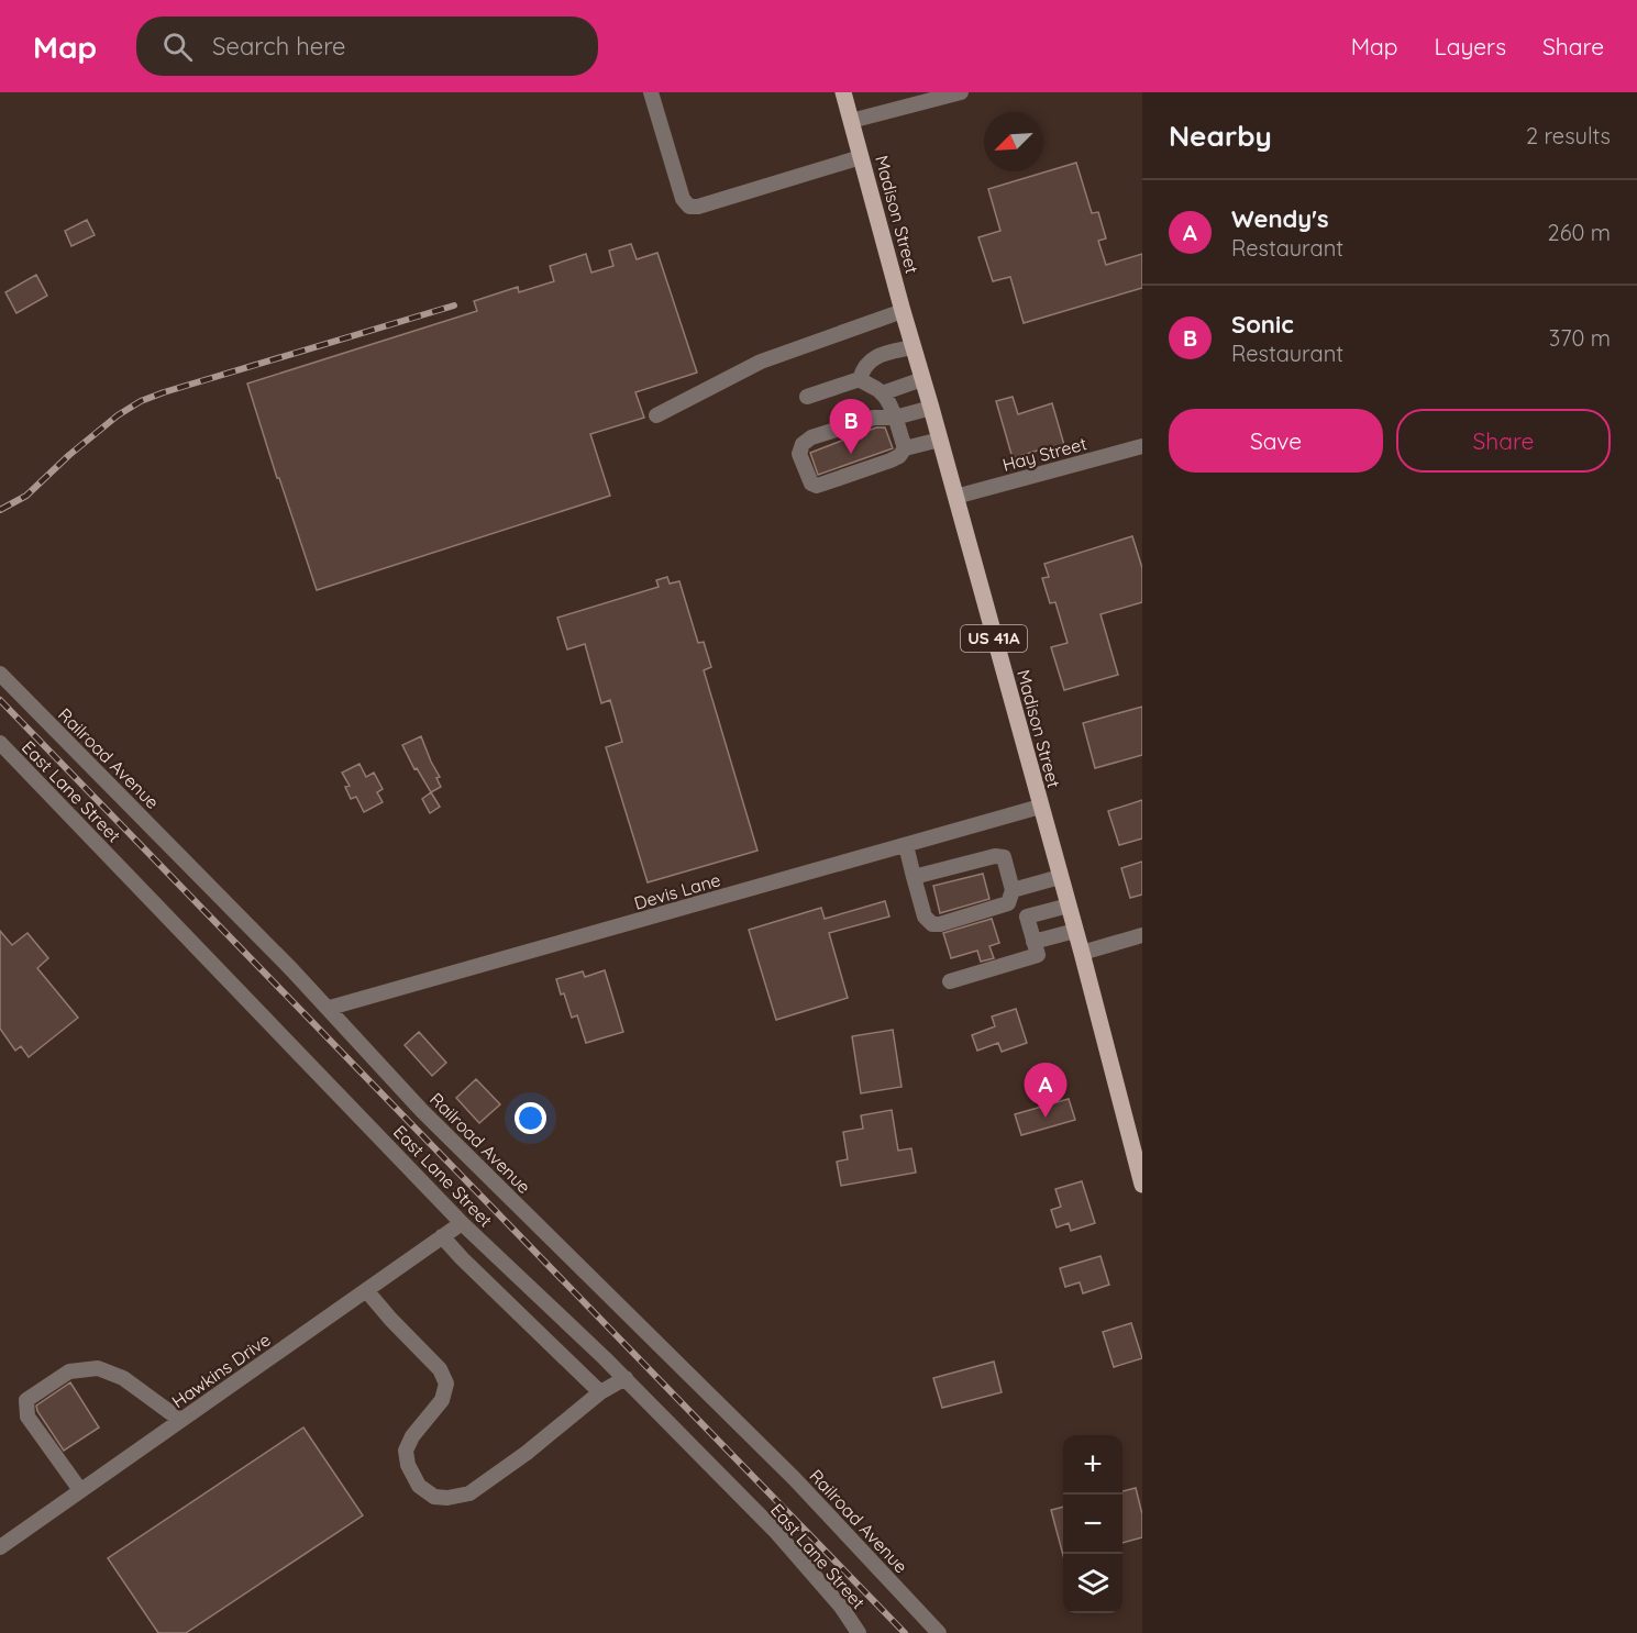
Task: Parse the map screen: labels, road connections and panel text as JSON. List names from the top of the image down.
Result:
{
  "streets": {
    "main road": ["Madison Street", "US 41A"],
    "street": [
      "Hay Street",
      "Railroad Avenue",
      "East Lane Street",
      "Devis Lane",
      "Hawkins Drive"
    ]
  },
  "crossings": [
    ["Madison Street", "Hay Street"],
    ["Madison Street", "Devis Lane"],
    ["Railroad Avenue", "Devis Lane"],
    ["East Lane Street", "Hawkins Drive"]
  ],
  "north": "bottom left",
  "page": {
    "header": "Map",
    "search": "Search here",
    "nav": ["Map", "Layers", "Share"],
    "heading": ["Nearby", "2 results"],
    "list": [
      {
        "mark": "A",
        "name": "Wendy's",
        "note": "Restaurant",
        "value": "260 m"
      },
      {
        "mark": "B",
        "name": "Sonic",
        "note": "Restaurant",
        "value": "370 m"
      }
    ],
    "buttons": ["Save", "Share"],
    "pins": ["B", "A"],
    "map_buttons": ["+", "−"]
  }
}
